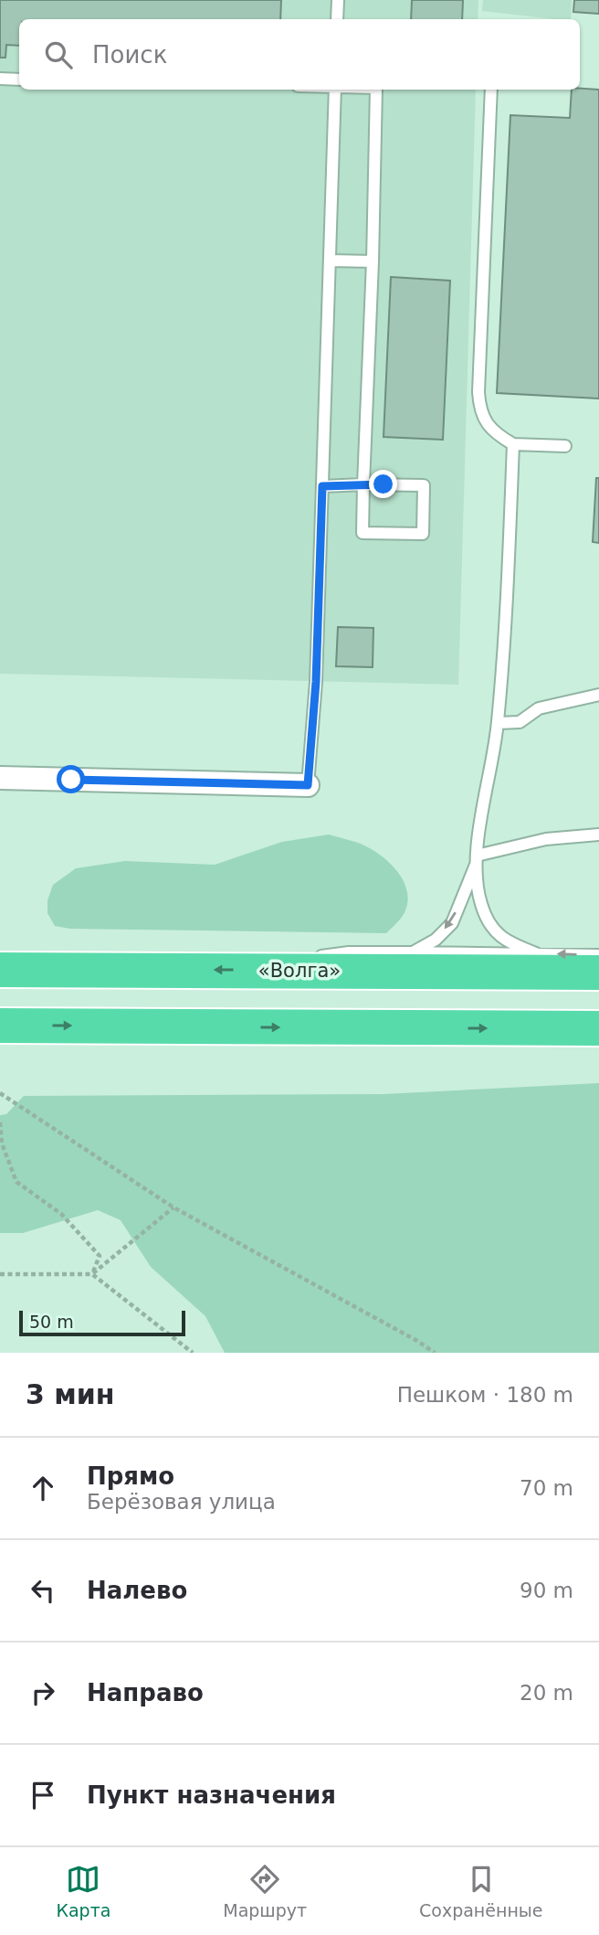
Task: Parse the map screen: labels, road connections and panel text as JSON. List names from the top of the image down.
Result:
{
  "streets": {
    "highway": ["«Волга»"]
  },
  "scale_bar": "50 m",
  "page": {
    "search": "Поиск",
    "scale": "50 m",
    "heading": ["3 мин", "Пешком · 180 m"],
    "list": [
      ["Прямо", "Берёзовая улица", "70 m"],
      ["Налево", "90 m"],
      ["Направо", "20 m"],
      "Пункт назначения"
    ],
    "nav": ["Карта", "Маршрут", "Сохранённые"]
  }
}
